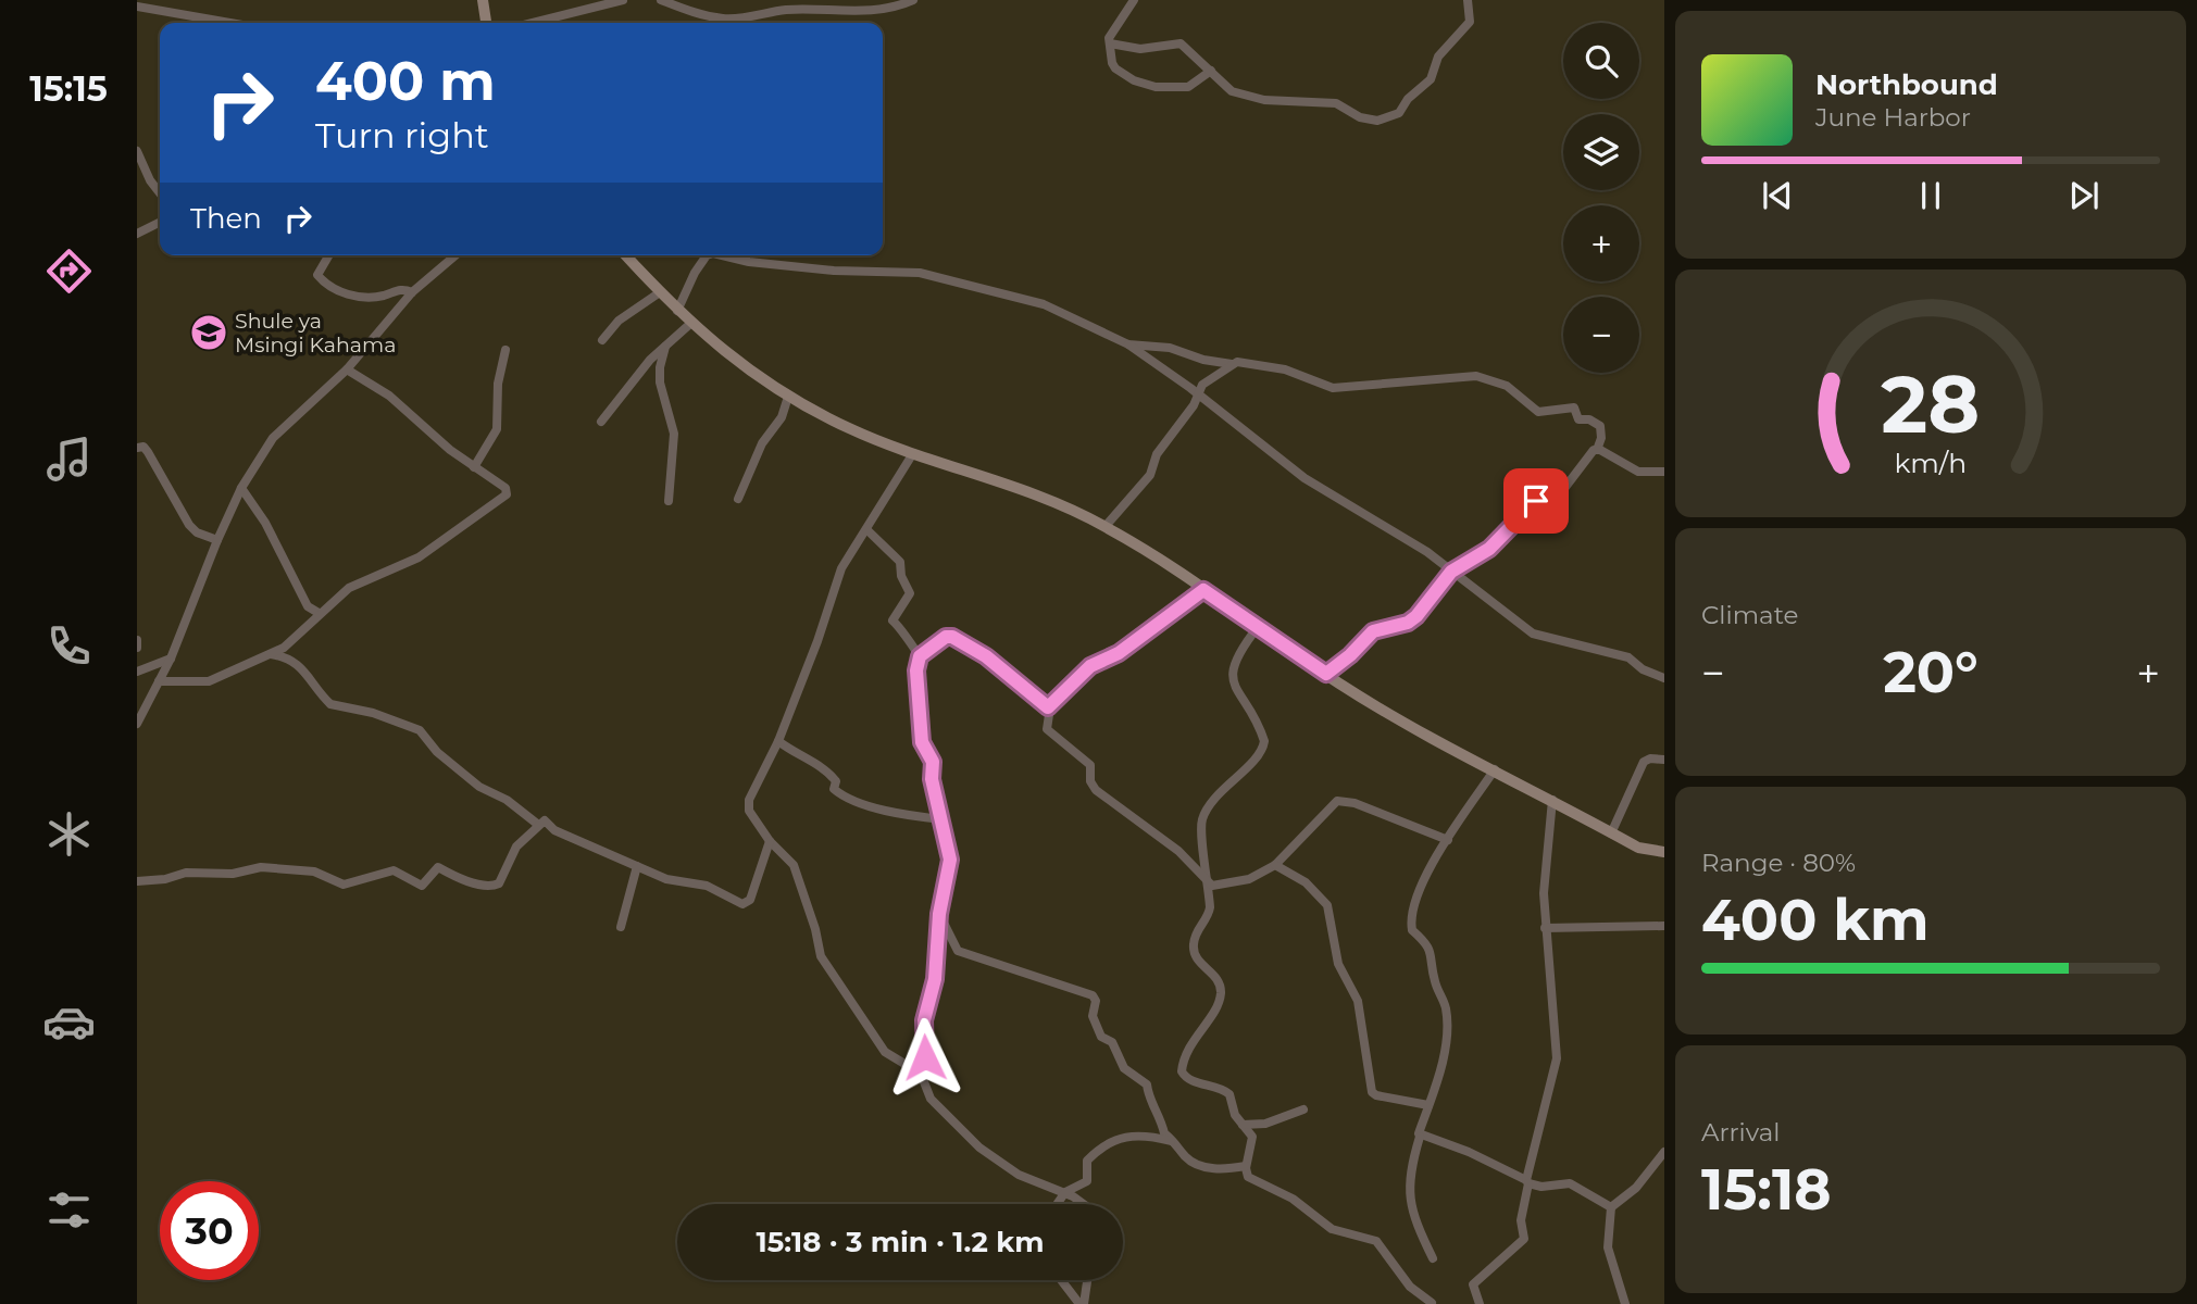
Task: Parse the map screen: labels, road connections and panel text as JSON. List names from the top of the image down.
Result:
{
  "places": {
    "school or university": ["Shule ya Msingi Kahama"]
  },
  "page": {
    "tabs": "15:15",
    "map_buttons": ["+", "−"],
    "turn": ["400 m", "Turn right"],
    "song": ["Northbound", "June Harbor"],
    "then": "Then",
    "tile": [
      "Climate",
      ["Range · 80%", "400 km"],
      ["Arrival", "15:18"]
    ],
    "heat": ["−", "20°", "+"],
    "limit": "30",
    "trip": "15:18 · 3 min · 1.2 km",
    "gauge": ["28", "km/h"]
  }
}
